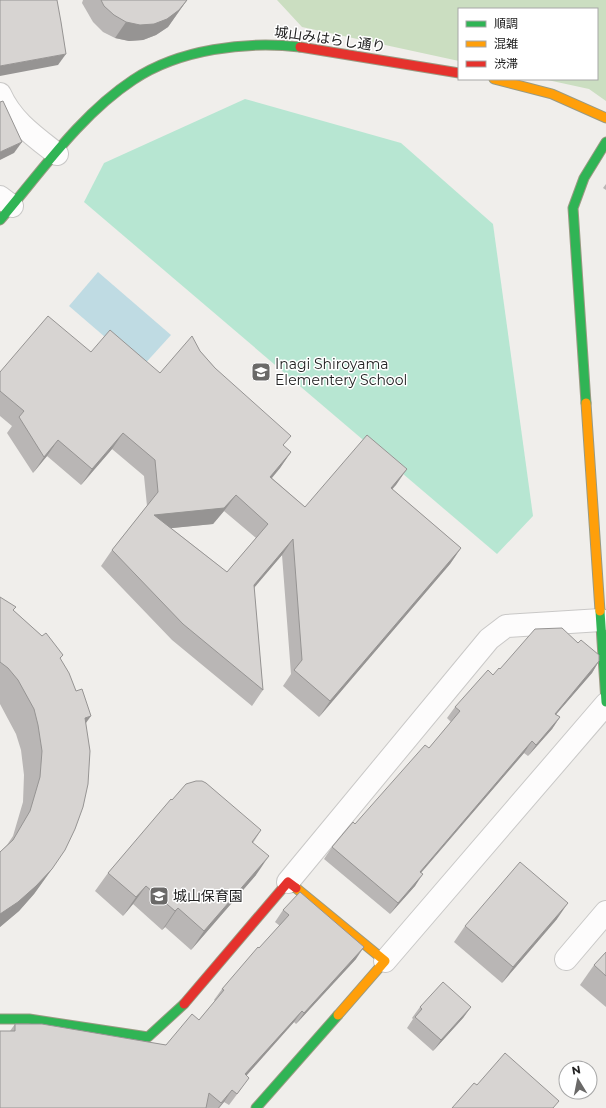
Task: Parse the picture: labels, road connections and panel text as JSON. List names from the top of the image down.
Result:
{
  "streets": {
    "street": ["城山みはらし通り"]
  },
  "places": {
    "school or university": ["Inagi Shiroyama Elementery School", "城山保育園"]
  },
  "legend": ["順調", "混雑", "渋滞"],
  "north": "top"
}
